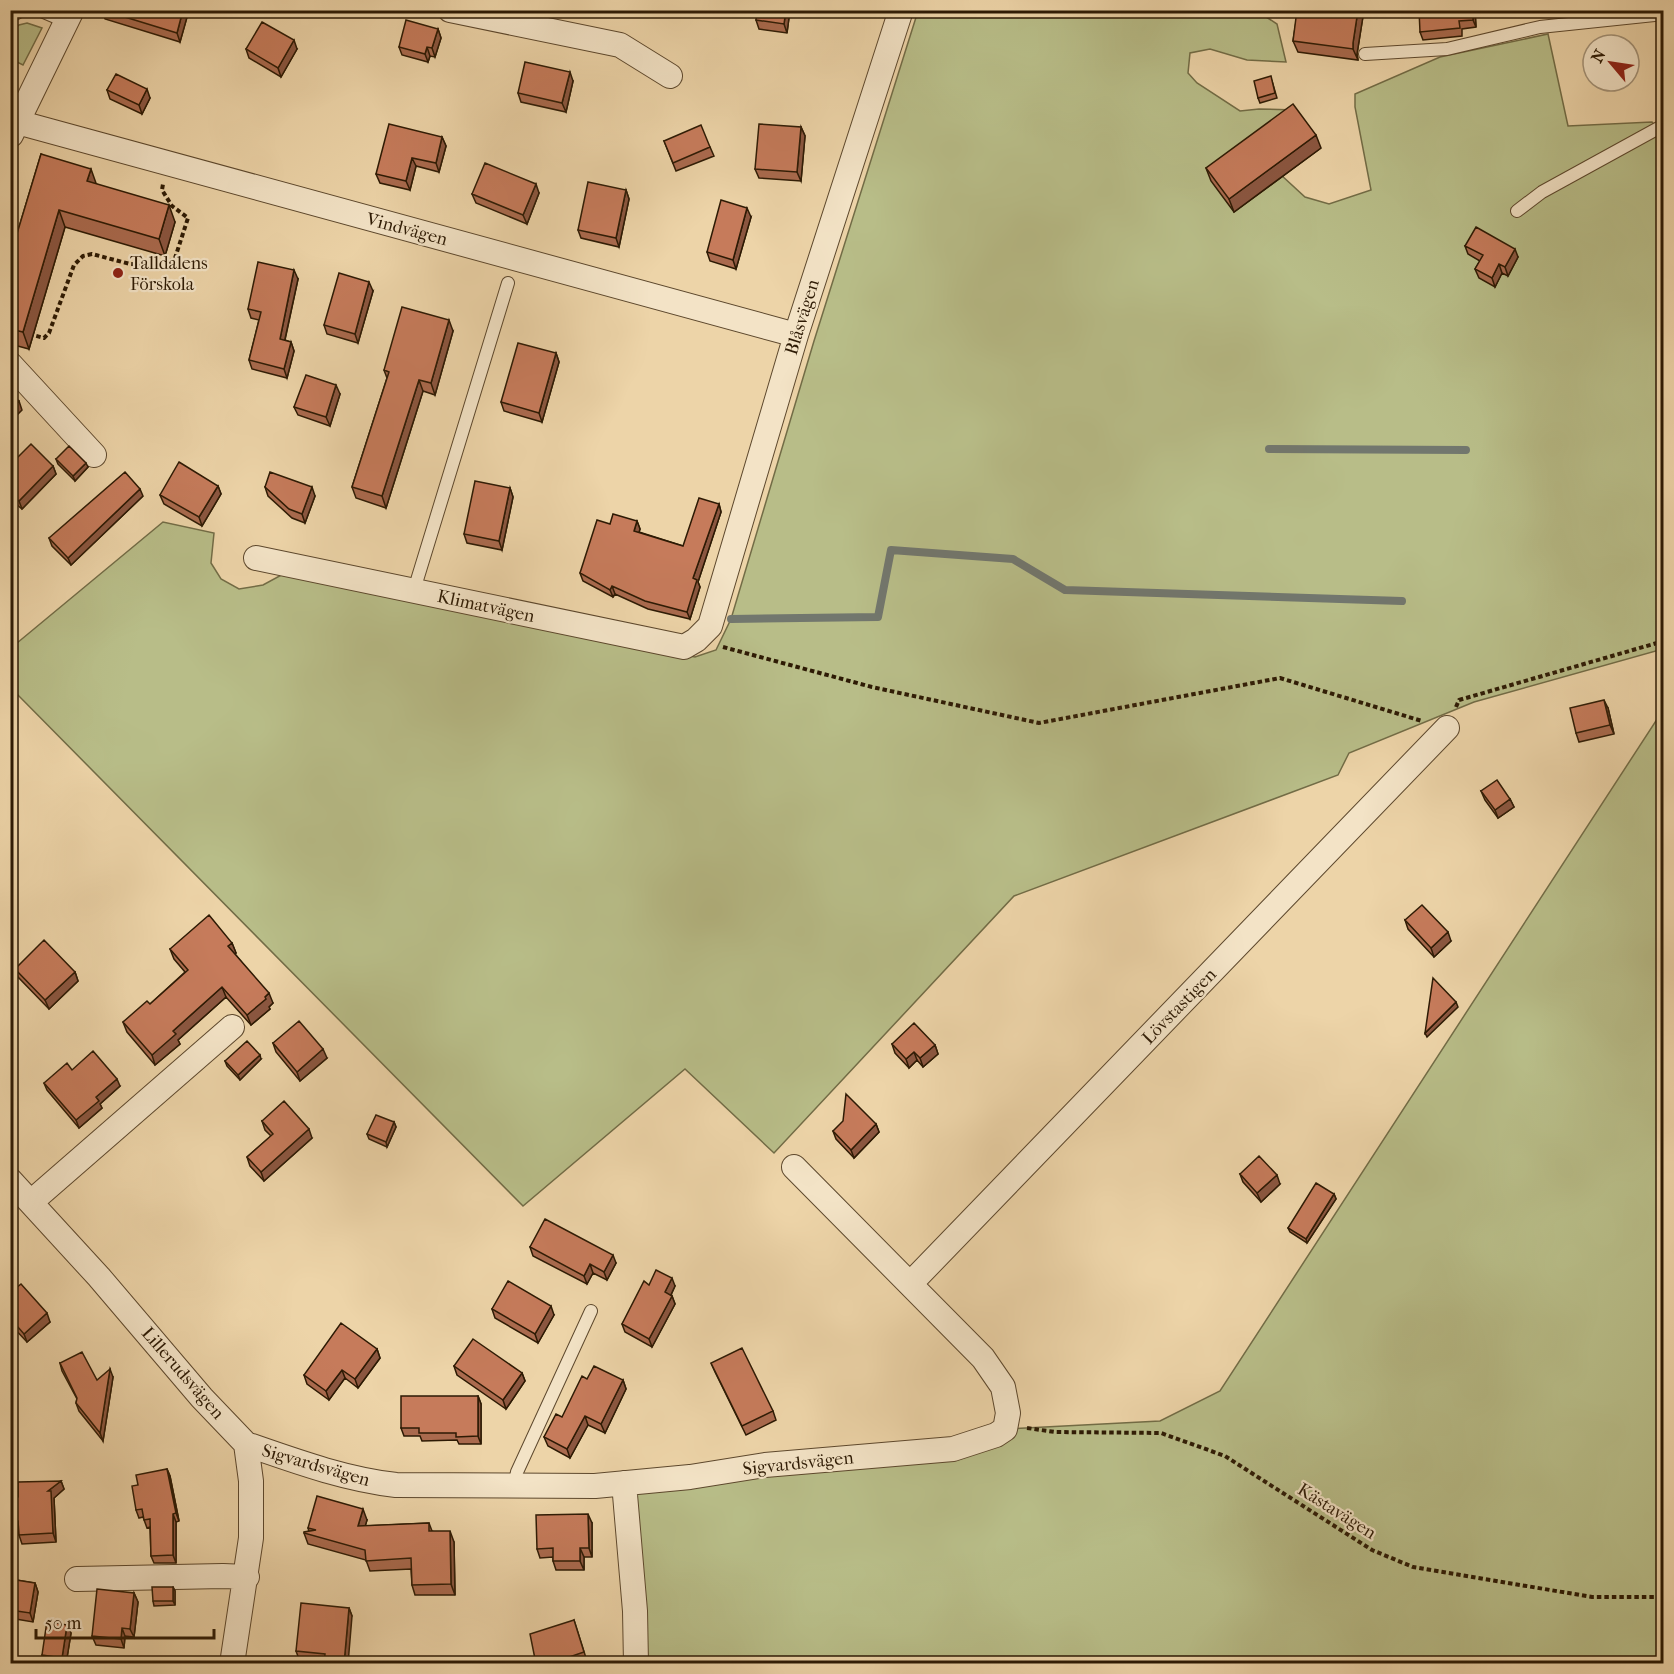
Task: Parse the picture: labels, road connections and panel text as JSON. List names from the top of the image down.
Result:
{
  "streets": {
    "street": [
      "Vindvägen",
      "Blåsvägen",
      "Klimatvägen",
      "Lövstastigen",
      "Lillerudsvägen",
      "Sigvardsvägen"
    ],
    "path": ["Kästavägen"]
  },
  "crossings": [
    ["Vindvägen", "Blåsvägen"],
    ["Blåsvägen", "Klimatvägen"],
    ["Lillerudsvägen", "Sigvardsvägen"],
    ["Sigvardsvägen", "Kästavägen"]
  ],
  "places": ["Talldalens Förskola"],
  "scale_bar": "50 m",
  "north": "top left"
}
